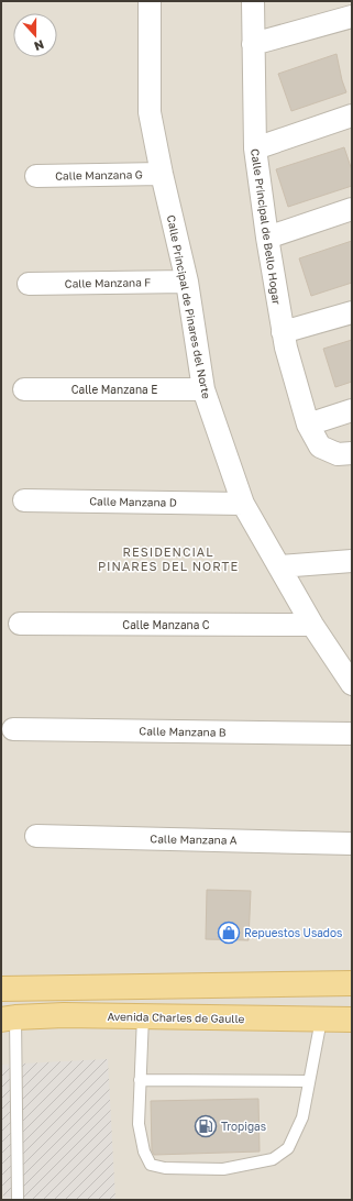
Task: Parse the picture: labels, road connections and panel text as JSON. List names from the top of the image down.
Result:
{
  "streets": {
    "main road": ["Avenida Charles de Gaulle"],
    "street": [
      "Calle Manzana G",
      "Calle Principal de Bello Hogar",
      "Calle Manzana F",
      "Calle Principal de Pinares del Norte",
      "Calle Manzana E",
      "Calle Manzana D",
      "Calle Manzana C",
      "Calle Manzana B",
      "Calle Manzana A"
    ]
  },
  "crossings": [
    ["Calle Manzana G", "Calle Principal de Pinares del Norte"],
    ["Calle Manzana F", "Calle Principal de Pinares del Norte"],
    ["Calle Principal de Pinares del Norte", "Calle Manzana E"],
    ["Calle Principal de Pinares del Norte", "Calle Manzana D"],
    ["Calle Principal de Pinares del Norte", "Calle Manzana C"]
  ],
  "districts": ["RESIDENCIAL PINARES DEL NORTE"],
  "places": {
    "shop": ["Repuestos Usados"],
    "fuel station": ["Tropigas"]
  },
  "north": "bottom"
}
